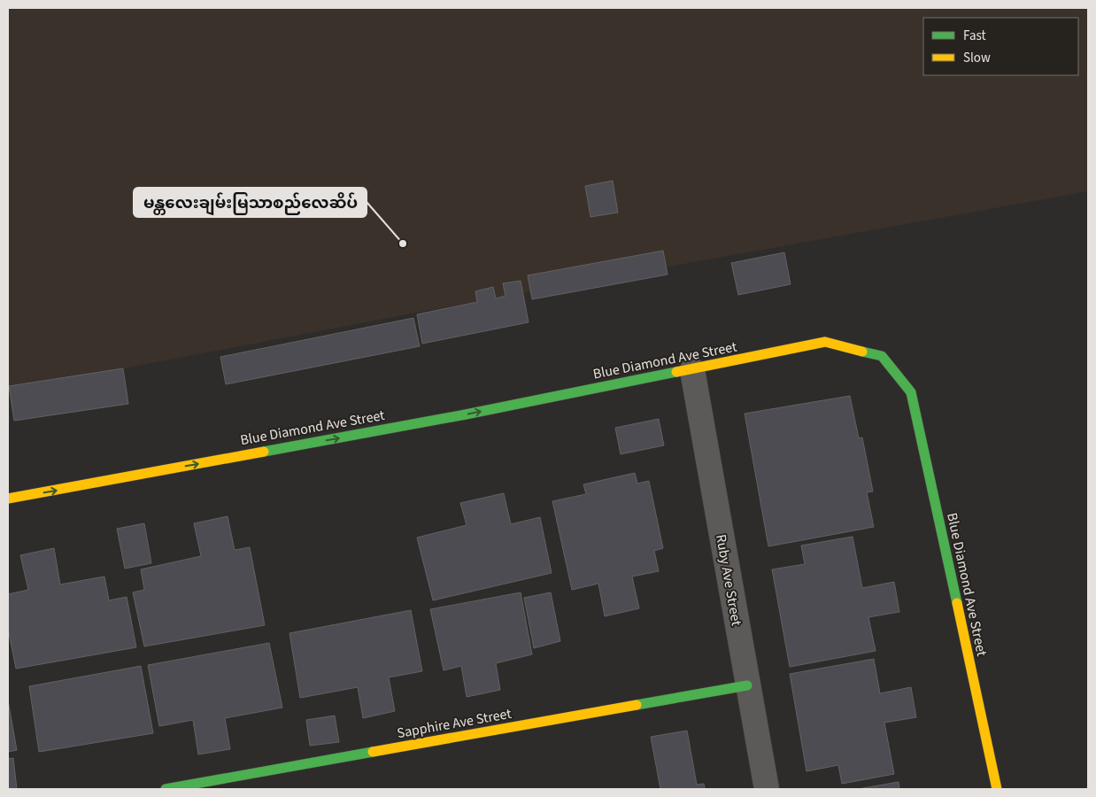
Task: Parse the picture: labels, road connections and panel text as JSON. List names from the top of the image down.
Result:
{
  "streets": {
    "street": ["Blue Diamond Ave Street", "Ruby Ave Street", "Sapphire Ave Street"]
  },
  "crossings": [
    ["Blue Diamond Ave Street", "Ruby Ave Street"],
    ["Ruby Ave Street", "Sapphire Ave Street"]
  ],
  "one_way": ["Blue Diamond Ave Street"],
  "places": ["မန္တလေးချမ်းမြသာစည်လေဆိပ်"],
  "legend": ["Fast", "Slow"]
}
